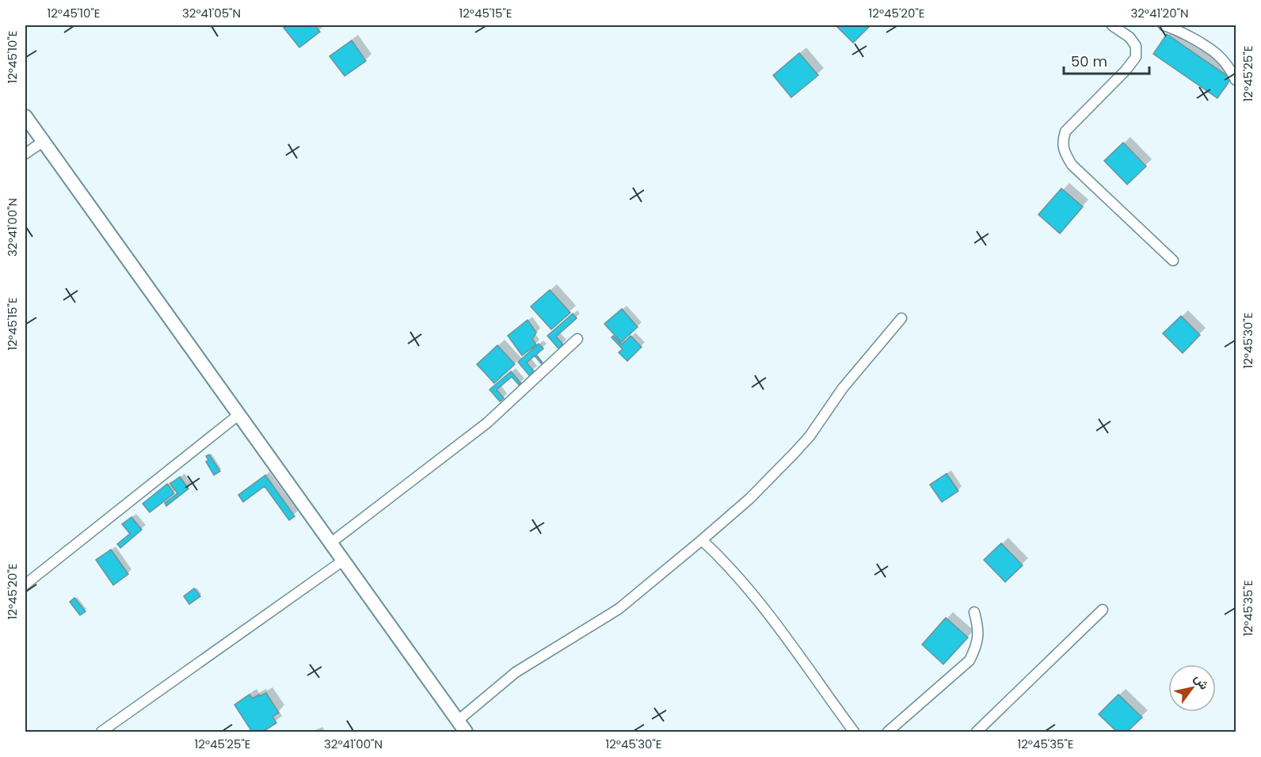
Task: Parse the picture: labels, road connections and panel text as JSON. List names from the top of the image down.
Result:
{
  "scale_bar": "50 m",
  "north": "top right",
  "coordinates": [
    "12°45'10\"E",
    "32°41'05\"N",
    "12°45'15\"E",
    "12°45'20\"E",
    "32°41'20\"N",
    "12°45'25\"E",
    "32°41'00\"N",
    "12°45'30\"E",
    "12°45'35\"E"
  ]
}
